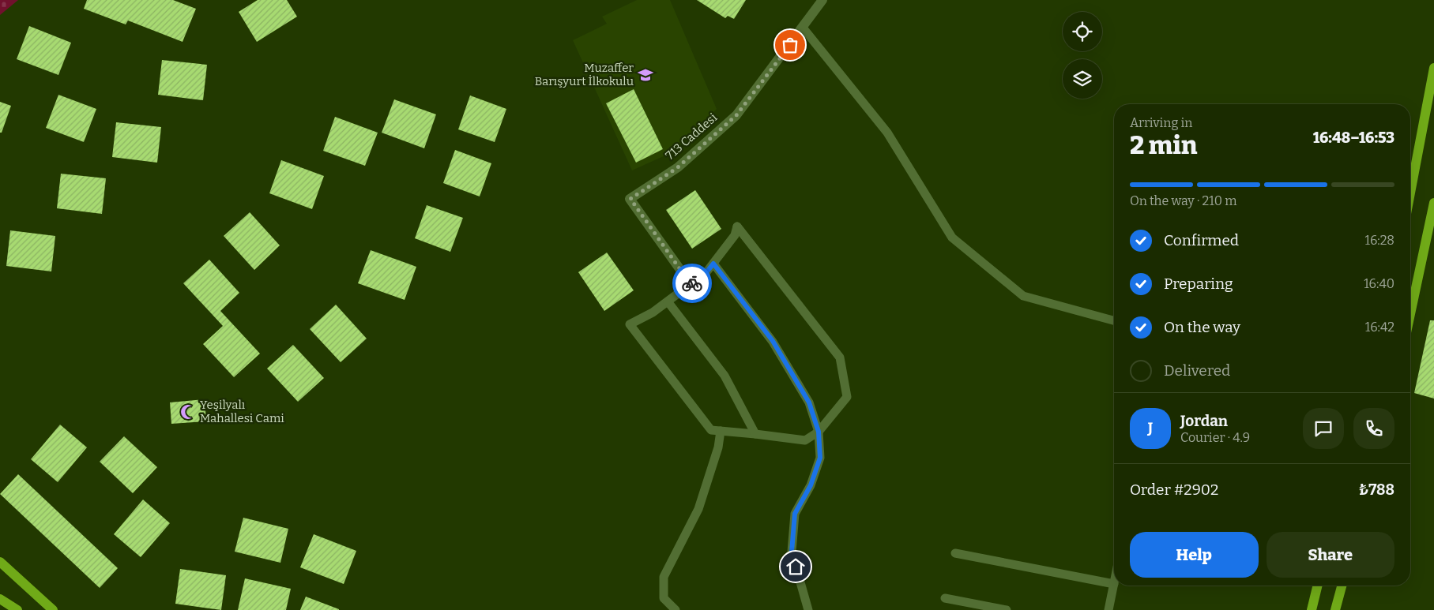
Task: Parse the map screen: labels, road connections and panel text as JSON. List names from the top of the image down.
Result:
{
  "streets": {
    "street": ["713 Caddesi"]
  },
  "places": {
    "school or university": ["Muzaffer Barışyurt İlkokulu"],
    "mosque": ["Yeşilyalı Mahallesi Cami"]
  },
  "page": {
    "heading": ["2 min", "Arriving in", "16:48–16:53"],
    "panel": [
      "Jordan",
      "Courier · 4.9",
      "Order #2902",
      "₺788"
    ],
    "bar": "On the way · 210 m",
    "list": [
      ["Confirmed", "16:28"],
      ["Preparing", "16:40"],
      ["On the way", "16:42"],
      "Delivered"
    ],
    "round": "J",
    "buttons": ["Help", "Share"]
  }
}
